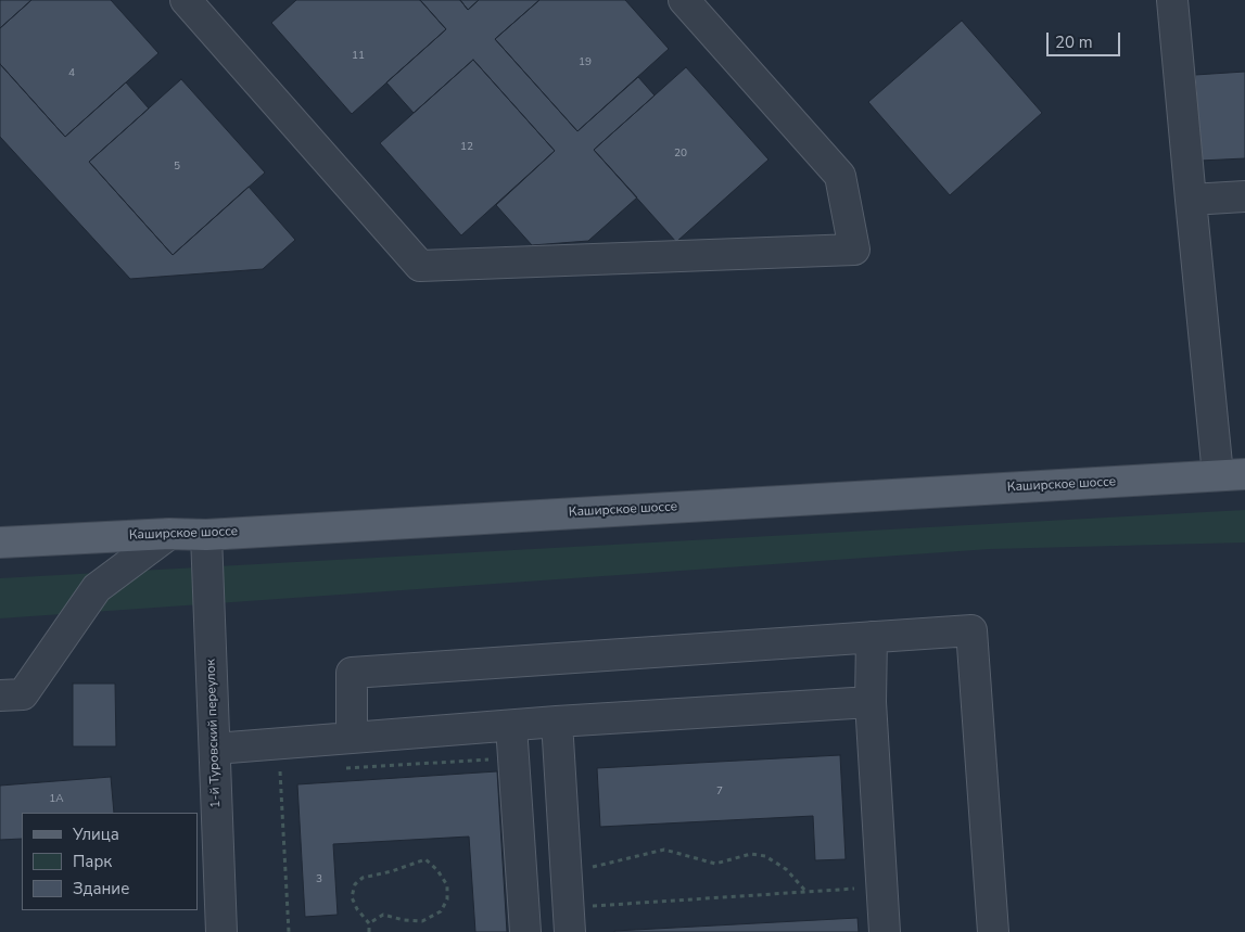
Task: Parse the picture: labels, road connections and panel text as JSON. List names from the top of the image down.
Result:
{
  "streets": {
    "main road": ["Каширское шоссе"],
    "street": ["1-й Туровский переулок"]
  },
  "crossings": [
    ["Каширское шоссе", "1-й Туровский переулок"]
  ],
  "house_numbers": [
    "11",
    "19",
    "4",
    "12",
    "20",
    "5",
    "7",
    "1А",
    "3"
  ],
  "legend": ["Улица", "Парк", "Здание"],
  "scale_bar": "20 m"
}
